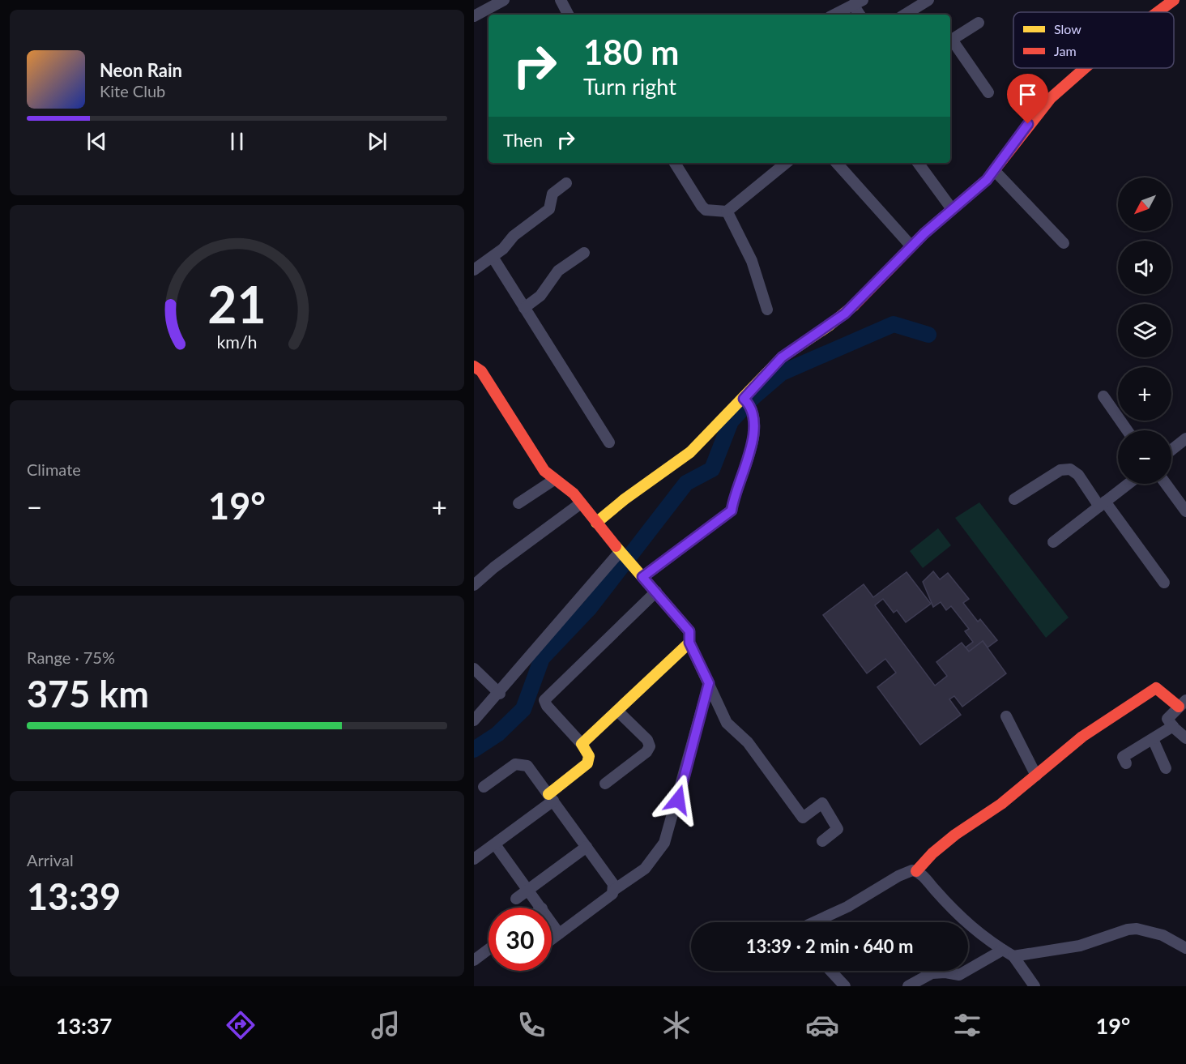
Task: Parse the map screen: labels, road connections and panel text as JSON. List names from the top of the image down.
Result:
{
  "legend": ["Slow", "Jam"],
  "north": "bottom left",
  "page": {
    "turn": ["180 m", "Turn right"],
    "song": ["Neon Rain", "Kite Club"],
    "then": "Then",
    "map_buttons": ["+", "−"],
    "tile": [
      "Climate",
      ["Range · 75%", "375 km"],
      ["Arrival", "13:39"]
    ],
    "heat": ["−", "19°", "+"],
    "limit": "30",
    "trip": "13:39 · 2 min · 640 m",
    "tabs": ["13:37", "19°"],
    "gauge": ["21", "km/h"]
  }
}
